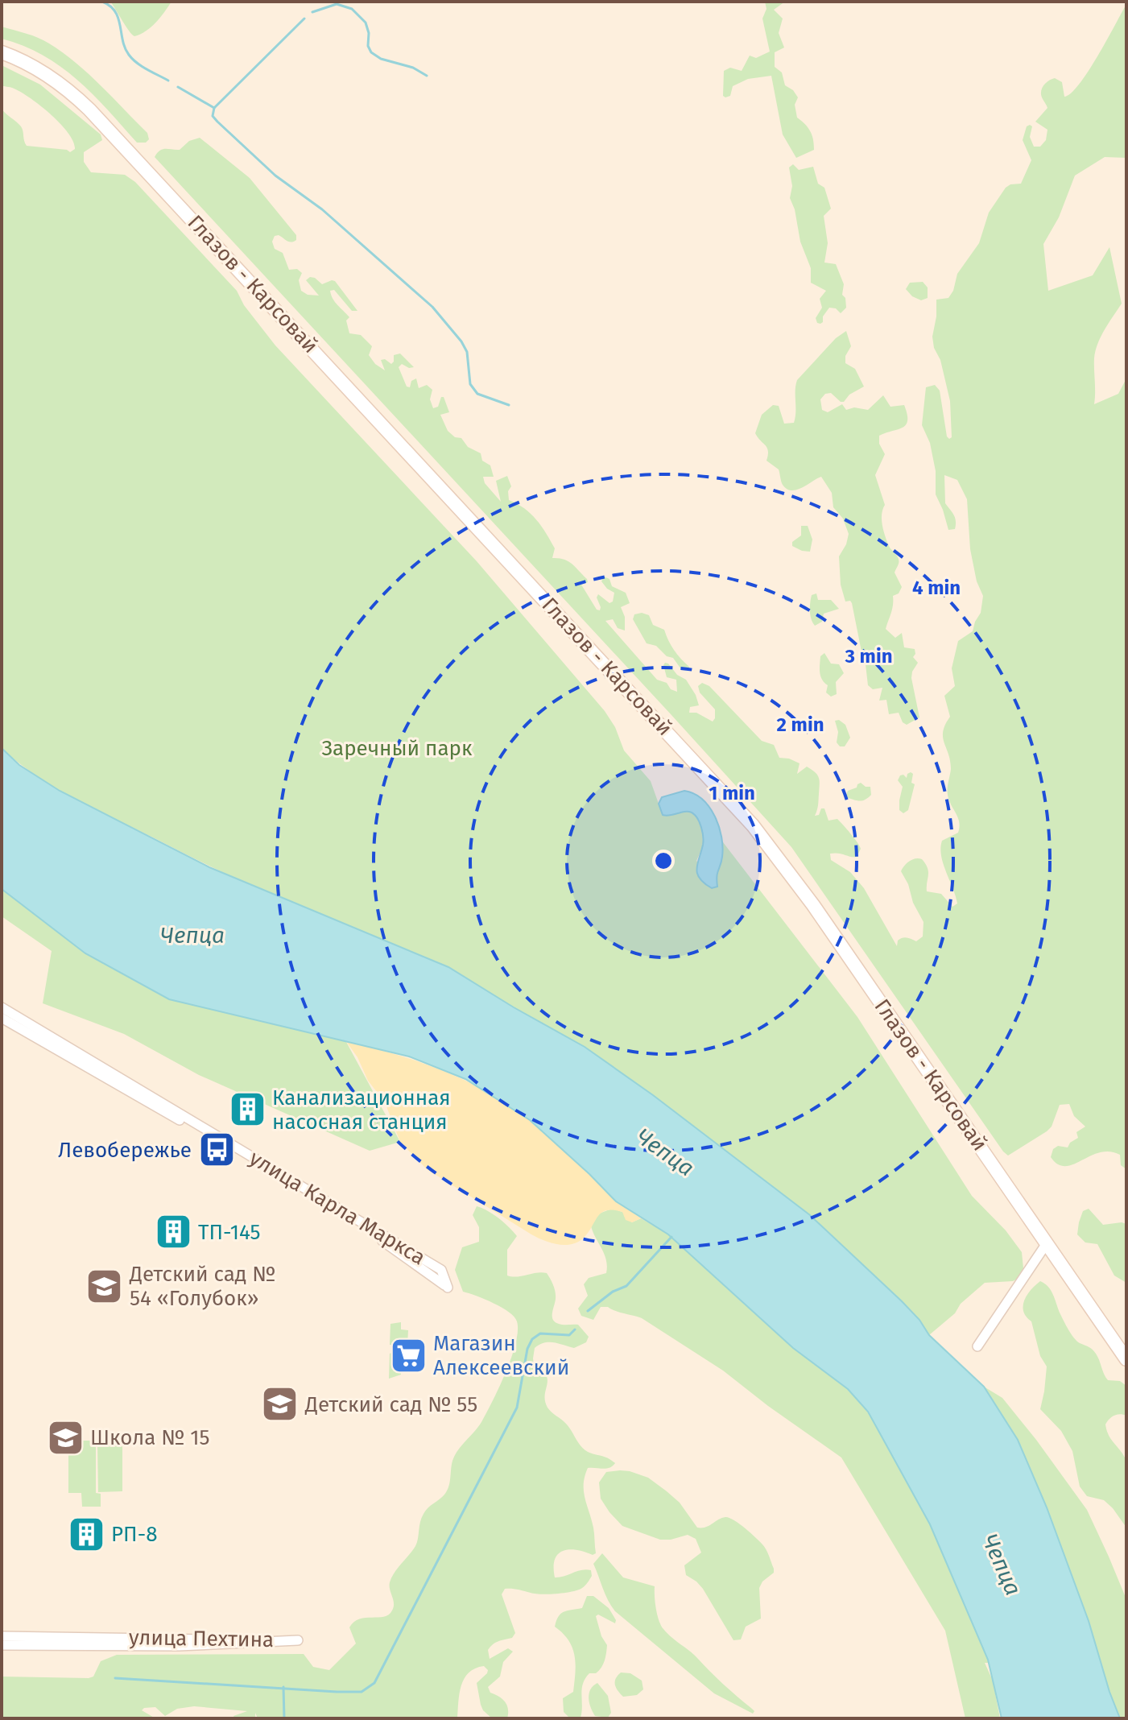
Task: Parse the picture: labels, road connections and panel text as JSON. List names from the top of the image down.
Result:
{
  "streets": {
    "main road": ["Глазов - Карсовай"],
    "street": ["улица Карла Маркса", "улица Пехтина"]
  },
  "water": ["Чепца"],
  "parks": ["Заречный парк"],
  "places": {
    "building": ["Канализационная насосная станция", "ТП-145", "РП-8"],
    "bus stop": ["Левобережье"],
    "school or university": ["Детский сад № 54 «Голубок»", "Детский сад № 55", "Школа № 15"],
    "supermarket": ["Магазин Алексеевский"]
  },
  "rings": [
    "4 min",
    "3 min",
    "2 min",
    "1 min"
  ]
}
